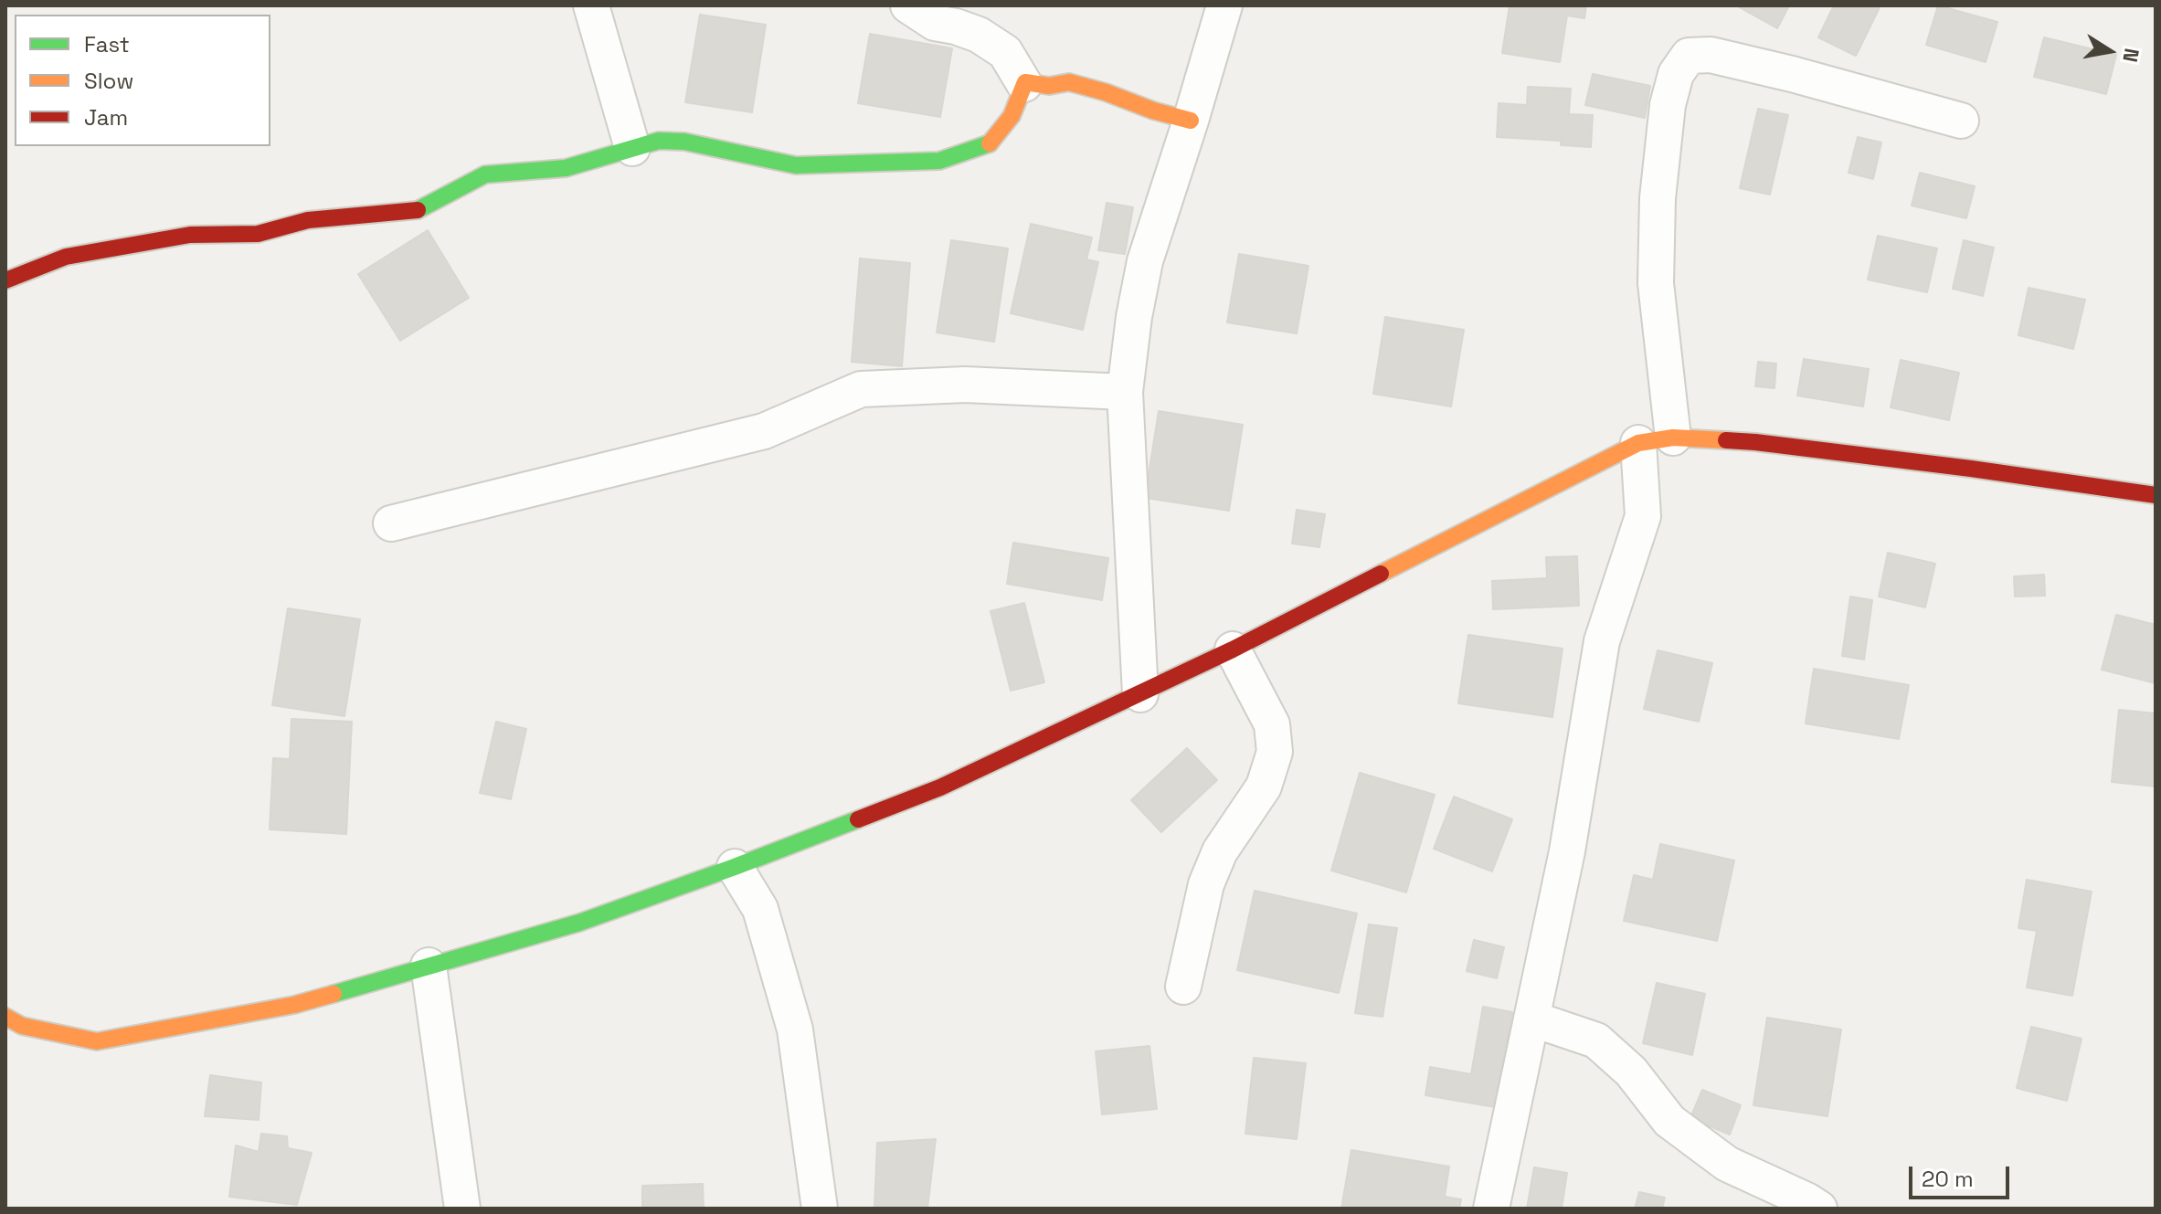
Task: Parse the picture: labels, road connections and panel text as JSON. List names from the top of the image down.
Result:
{
  "legend": ["Fast", "Slow", "Jam"],
  "scale_bar": "20 m",
  "north": "right"
}
